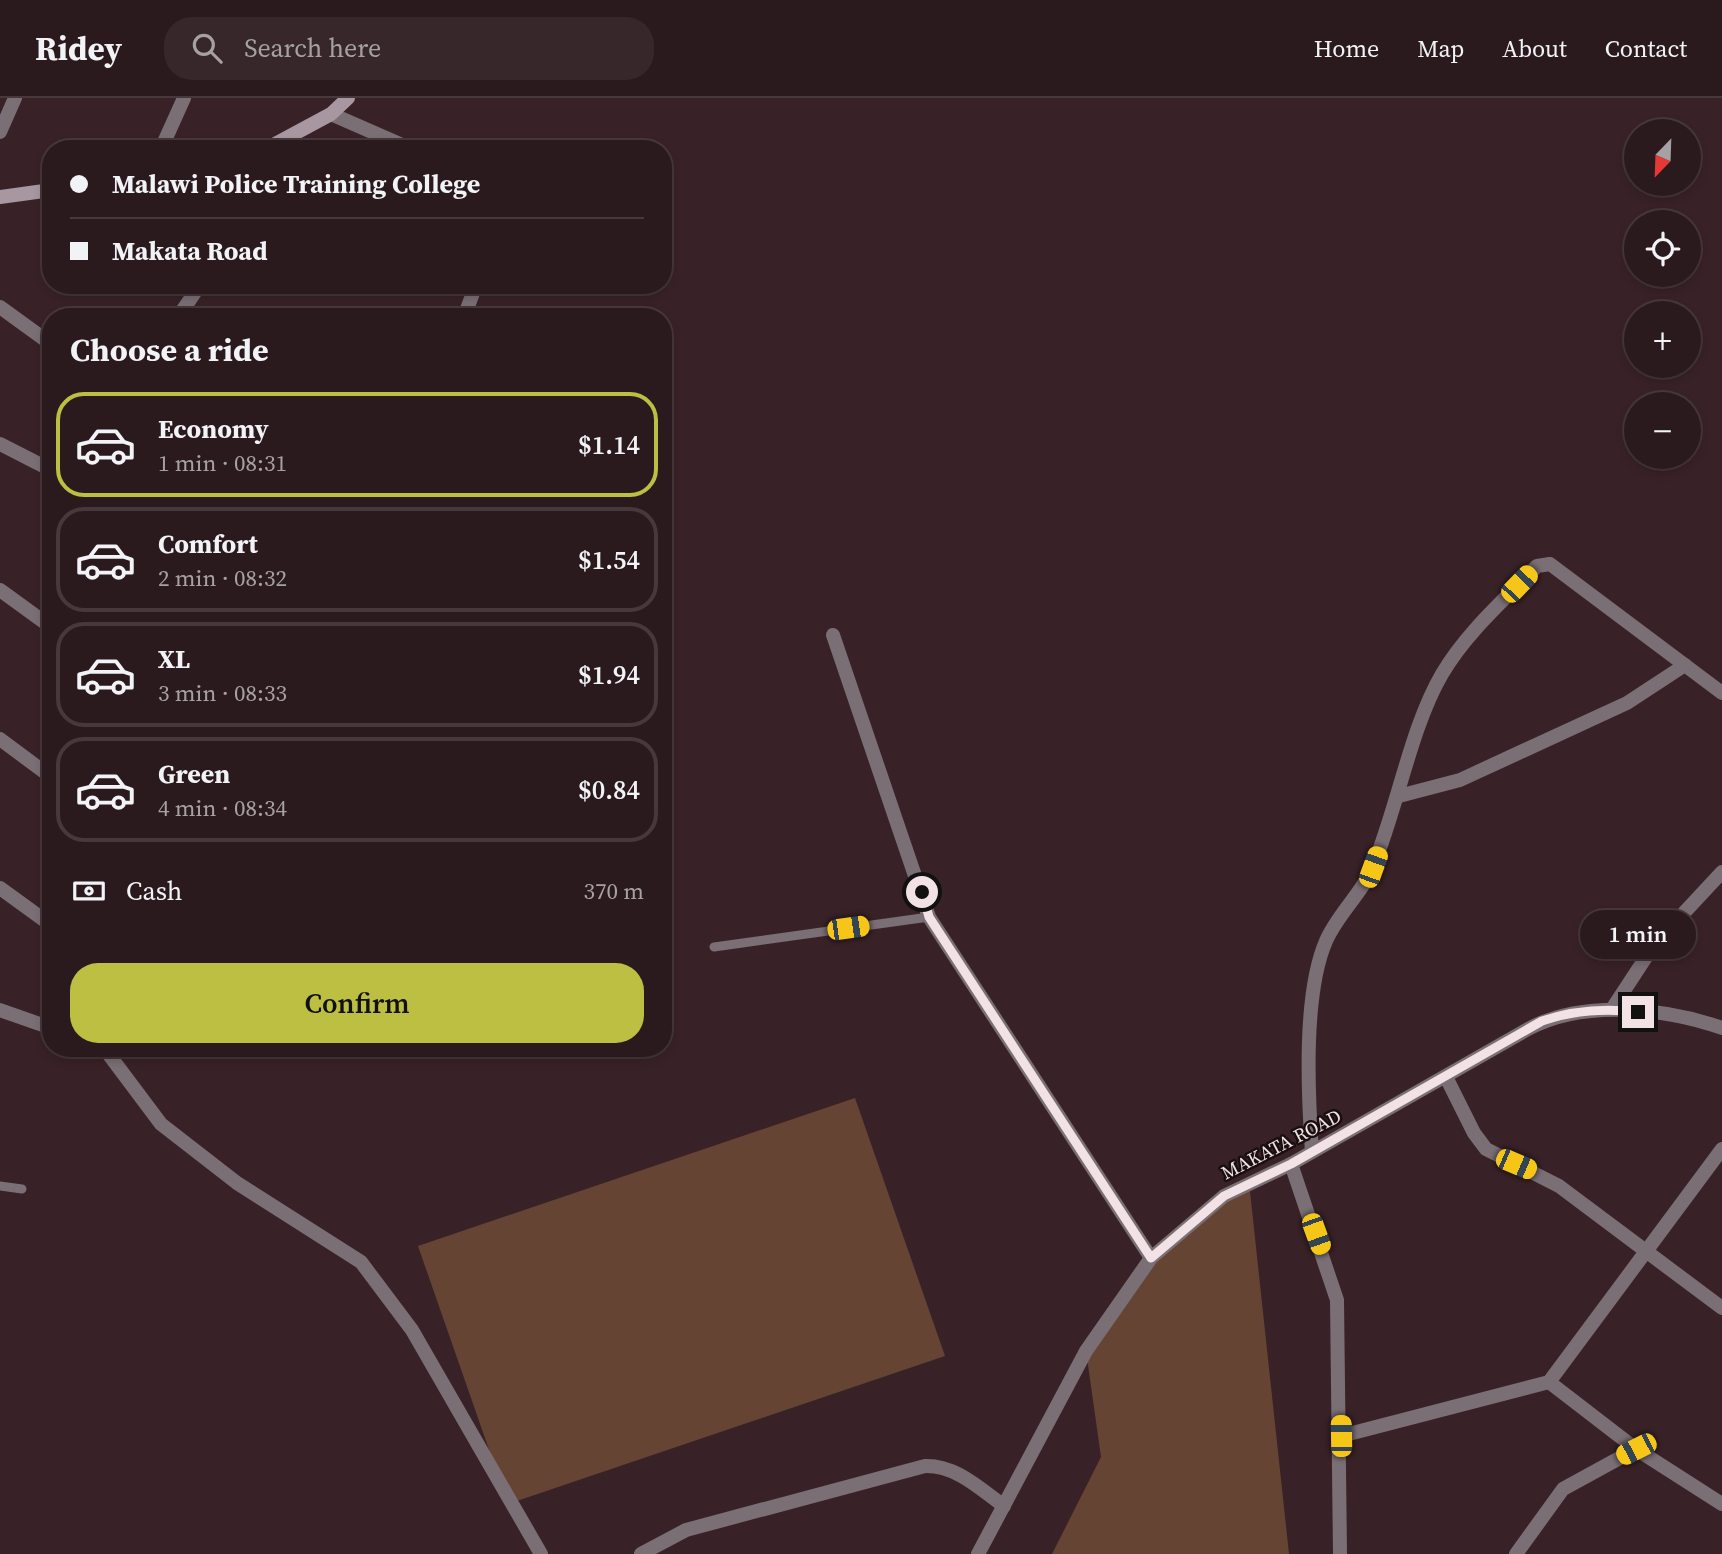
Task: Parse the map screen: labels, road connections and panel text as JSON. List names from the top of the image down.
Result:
{
  "streets": {
    "street": ["MAKATA ROAD"]
  },
  "north": "bottom left",
  "page": {
    "header": "Ridey",
    "search": "Search here",
    "nav": [
      "Home",
      "Map",
      "About",
      "Contact"
    ],
    "map_buttons": ["+", "−"],
    "banner": ["Malawi Police Training College", "Makata Road"],
    "heading": "Choose a ride",
    "list": [
      {
        "name": "Economy",
        "note": "1 min · 08:31",
        "value": "$1.14"
      },
      {
        "name": "Comfort",
        "note": "2 min · 08:32",
        "value": "$1.54"
      },
      {
        "name": "XL",
        "note": "3 min · 08:33",
        "value": "$1.94"
      },
      {
        "name": "Green",
        "note": "4 min · 08:34",
        "value": "$0.84"
      }
    ],
    "pay": ["Cash", "370 m"],
    "bubble": "1 min",
    "buttons": "Confirm"
  }
}
